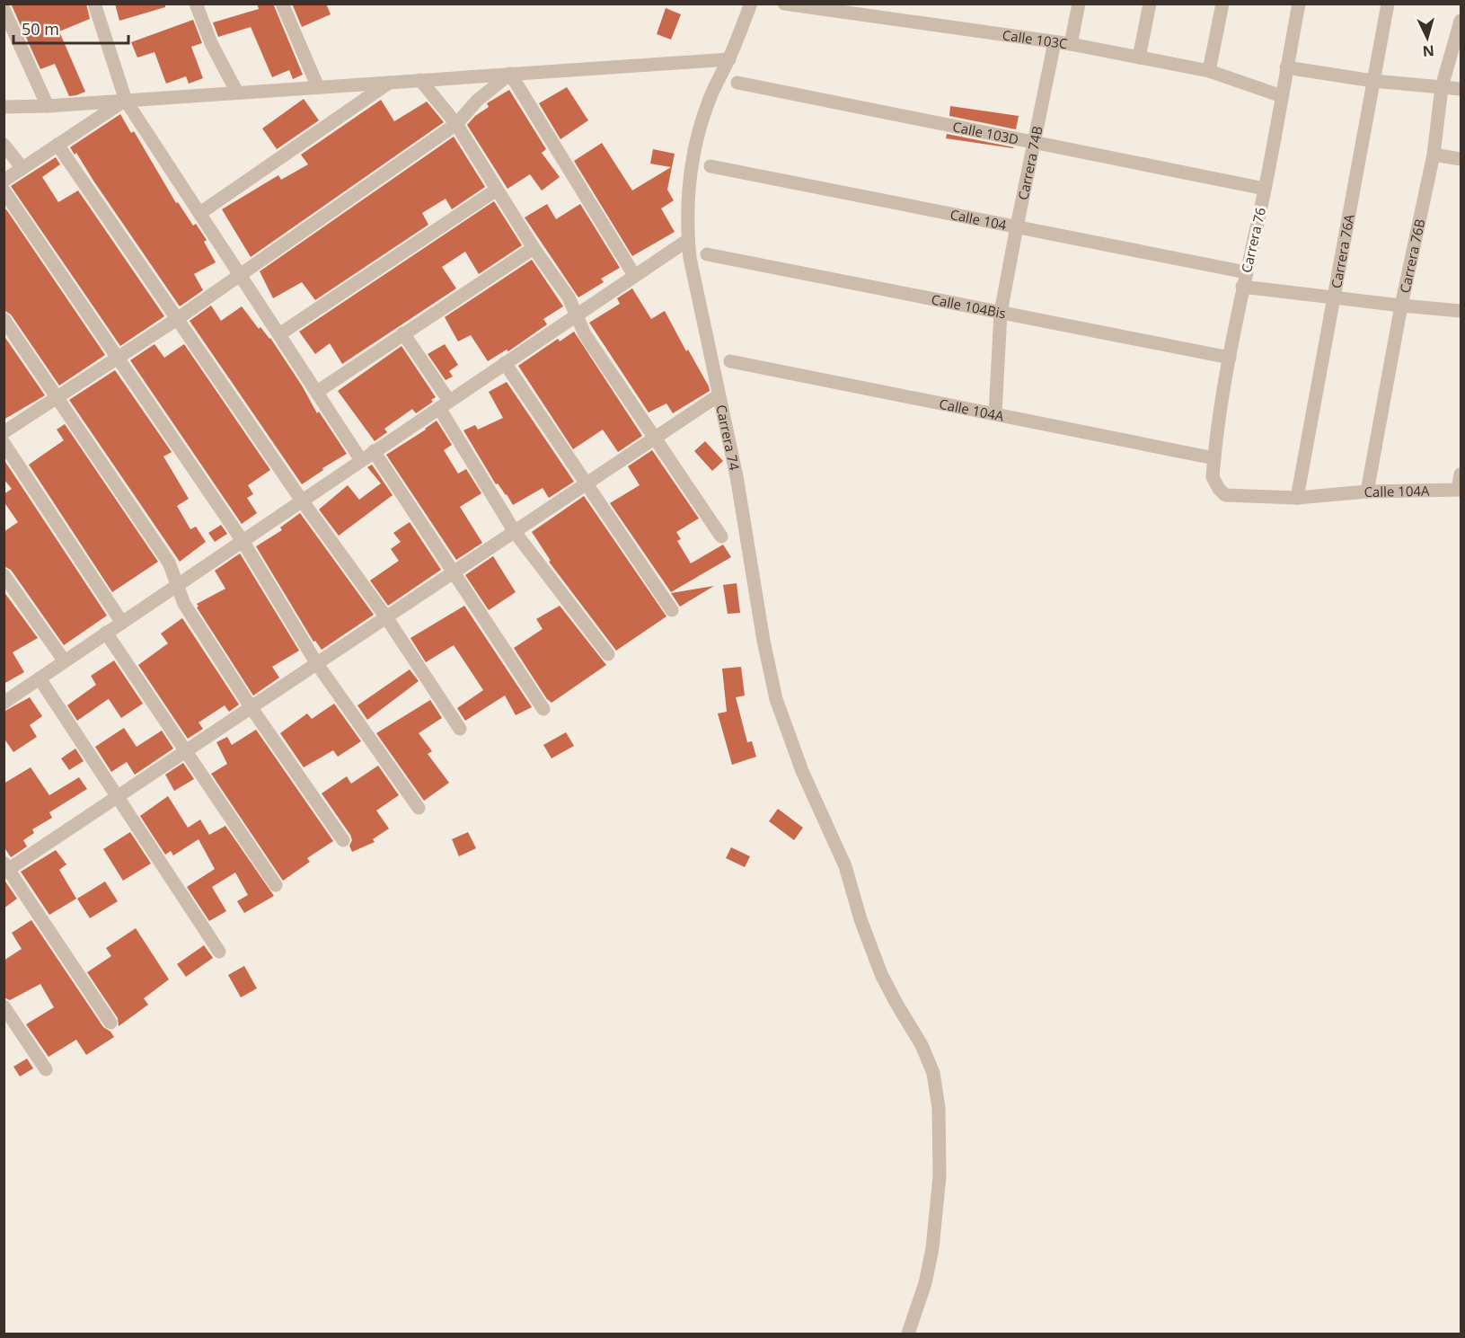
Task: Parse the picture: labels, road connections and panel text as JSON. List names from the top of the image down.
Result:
{
  "streets": {
    "street": [
      "Calle 103C",
      "Calle 103D",
      "Carrera 74B",
      "Calle 104",
      "Carrera 76",
      "Carrera 76A",
      "Carrera 76B",
      "Calle 104Bis",
      "Calle 104A",
      "Carrera 74"
    ]
  },
  "crossings": [
    ["Calle 103C", "Carrera 74B"],
    ["Calle 103C", "Carrera 76"],
    ["Calle 103D", "Carrera 74B"],
    ["Calle 103D", "Carrera 76"],
    ["Carrera 74B", "Calle 104"],
    ["Carrera 74B", "Calle 104Bis"],
    ["Carrera 74B", "Calle 104A"],
    ["Calle 104", "Carrera 76"],
    ["Carrera 76", "Calle 104Bis"],
    ["Carrera 76", "Calle 104A"],
    ["Carrera 76A", "Calle 104A"],
    ["Carrera 76B", "Calle 104A"]
  ],
  "scale_bar": "50 m",
  "north": "bottom"
}
